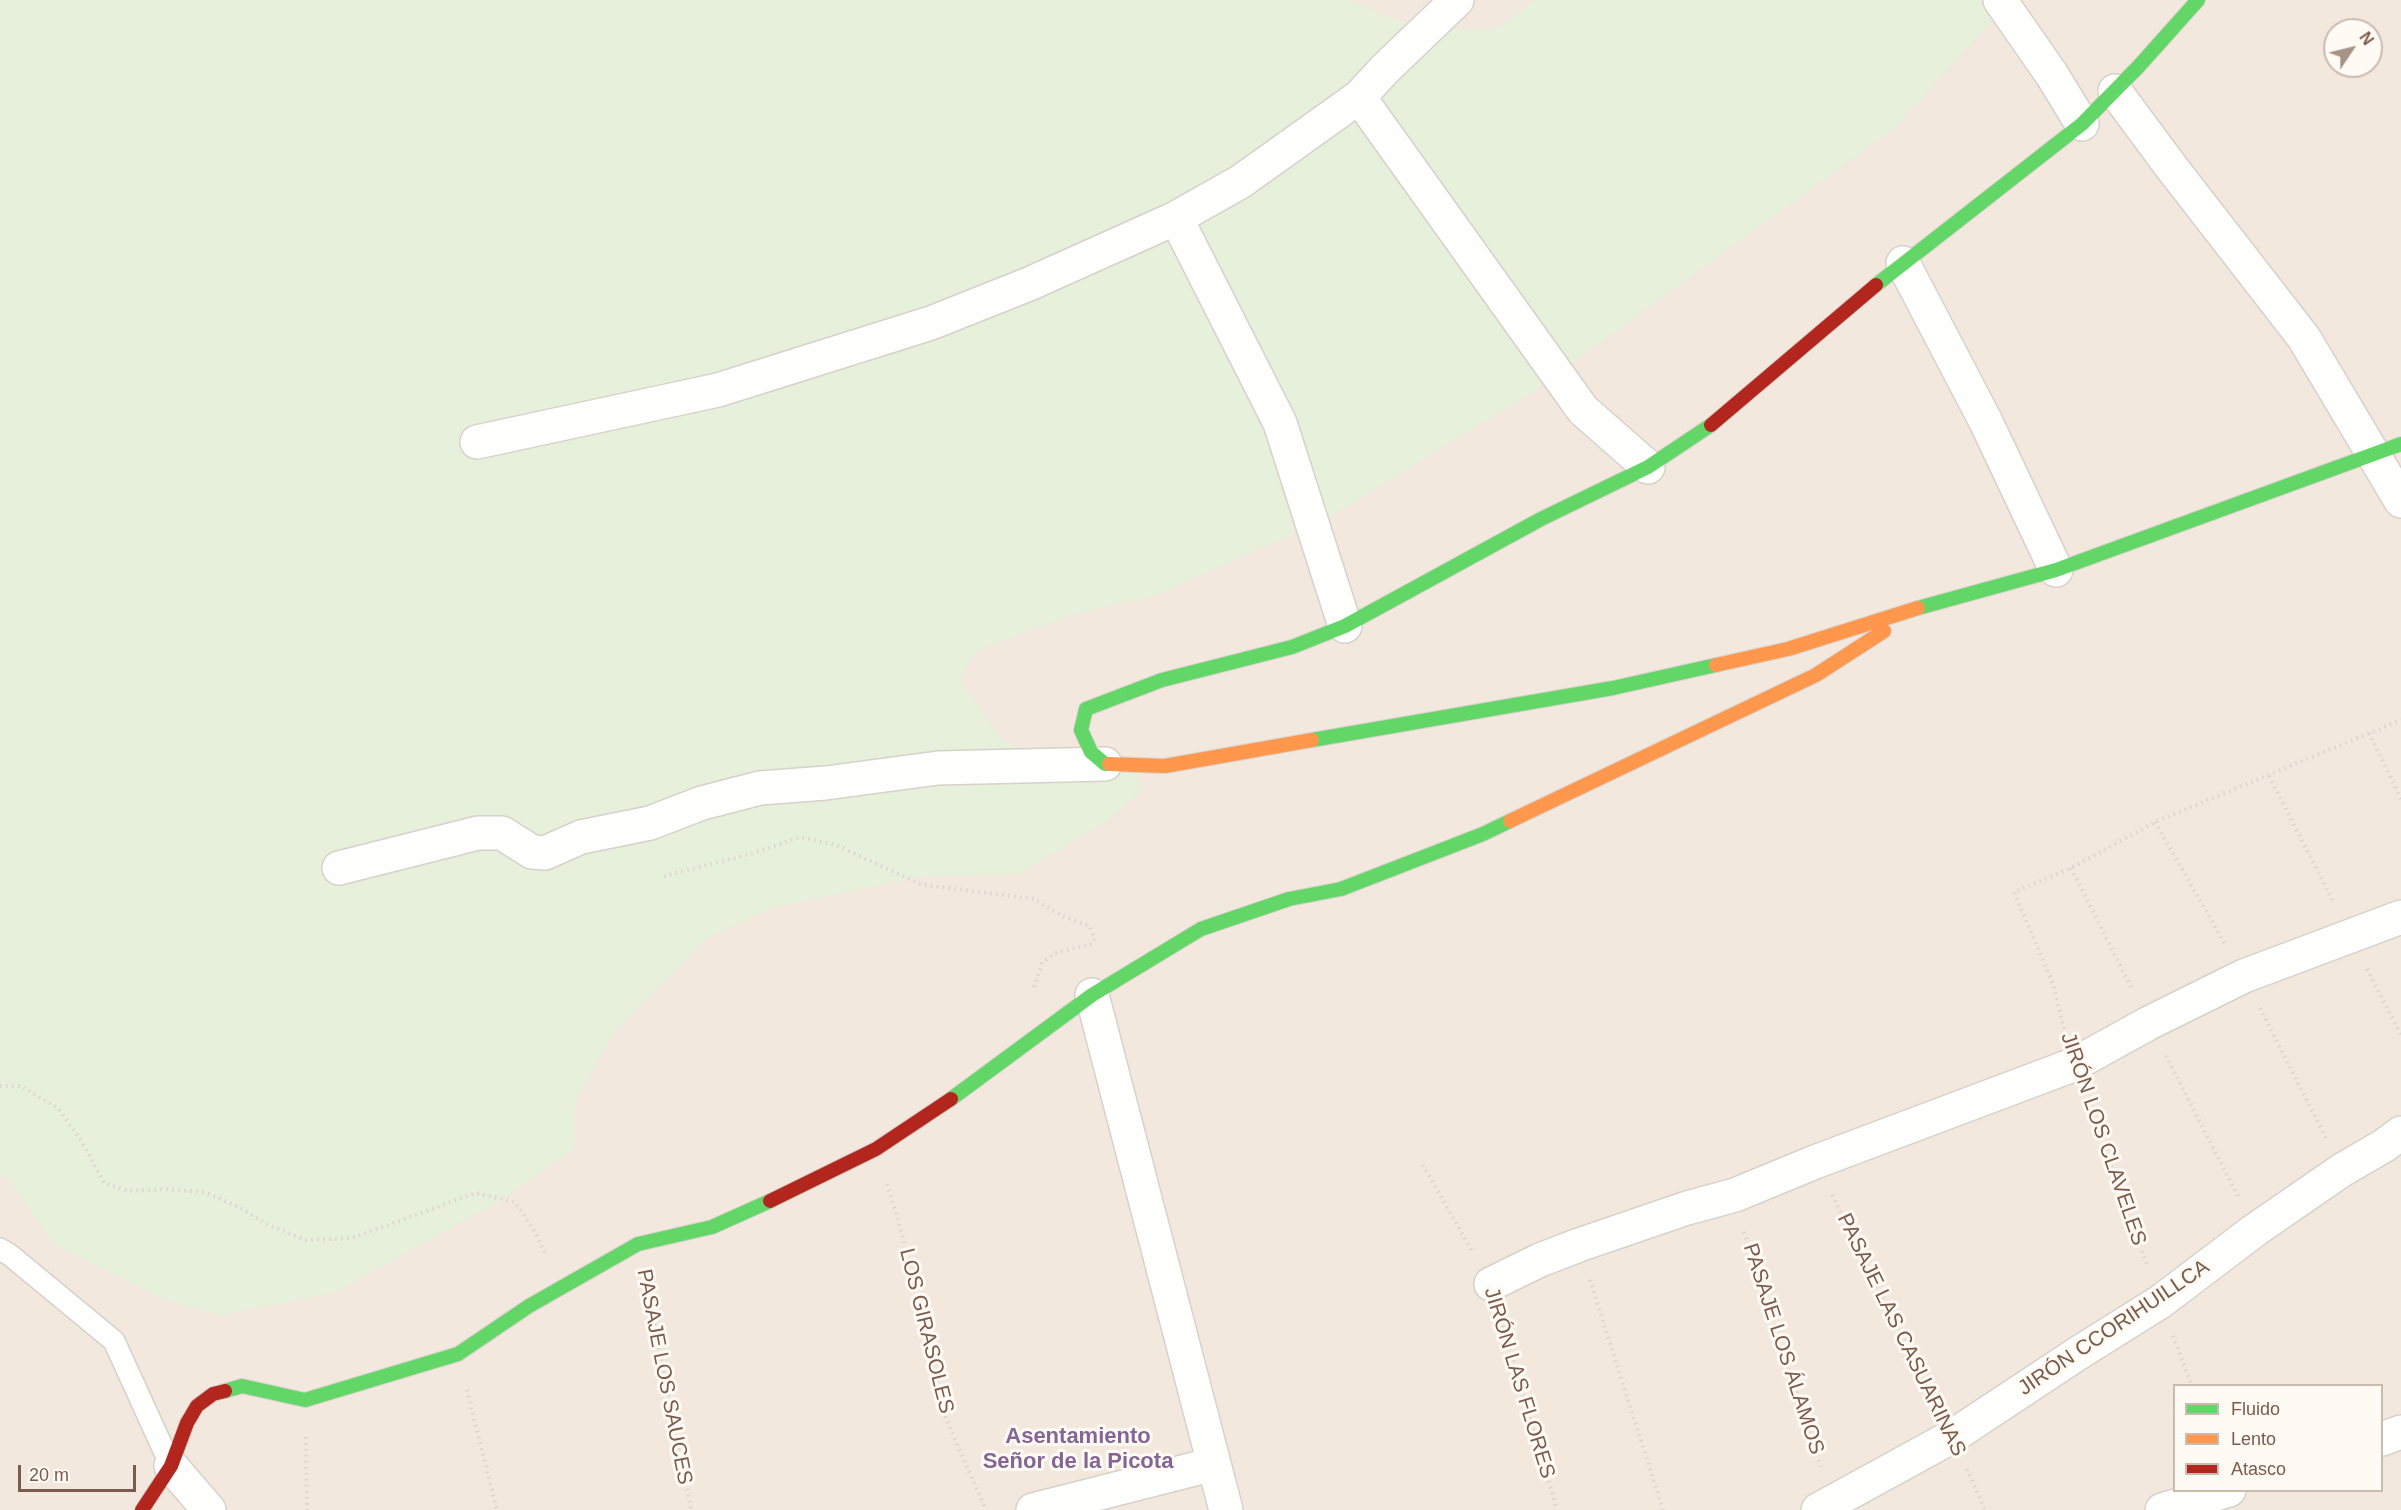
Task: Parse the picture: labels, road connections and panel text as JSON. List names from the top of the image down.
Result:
{
  "streets": {
    "street": ["JIRÓN CCORIHUILLCA"],
    "path": [
      "JIRÓN LOS CLAVELES",
      "LOS GIRASOLES",
      "PASAJE LAS CASUARINAS",
      "PASAJE LOS ÁLAMOS",
      "PASAJE LOS SAUCES",
      "JIRÓN LAS FLORES"
    ]
  },
  "crossings": [
    ["JIRÓN LOS CLAVELES", "JIRÓN CCORIHUILLCA"],
    ["JIRÓN CCORIHUILLCA", "PASAJE LAS CASUARINAS"],
    ["JIRÓN CCORIHUILLCA", "PASAJE LOS ÁLAMOS"]
  ],
  "districts": ["Asentamiento Señor de la Picota"],
  "legend": ["Fluido", "Lento", "Atasco"],
  "scale_bar": "20 m",
  "north": "top right"
}
